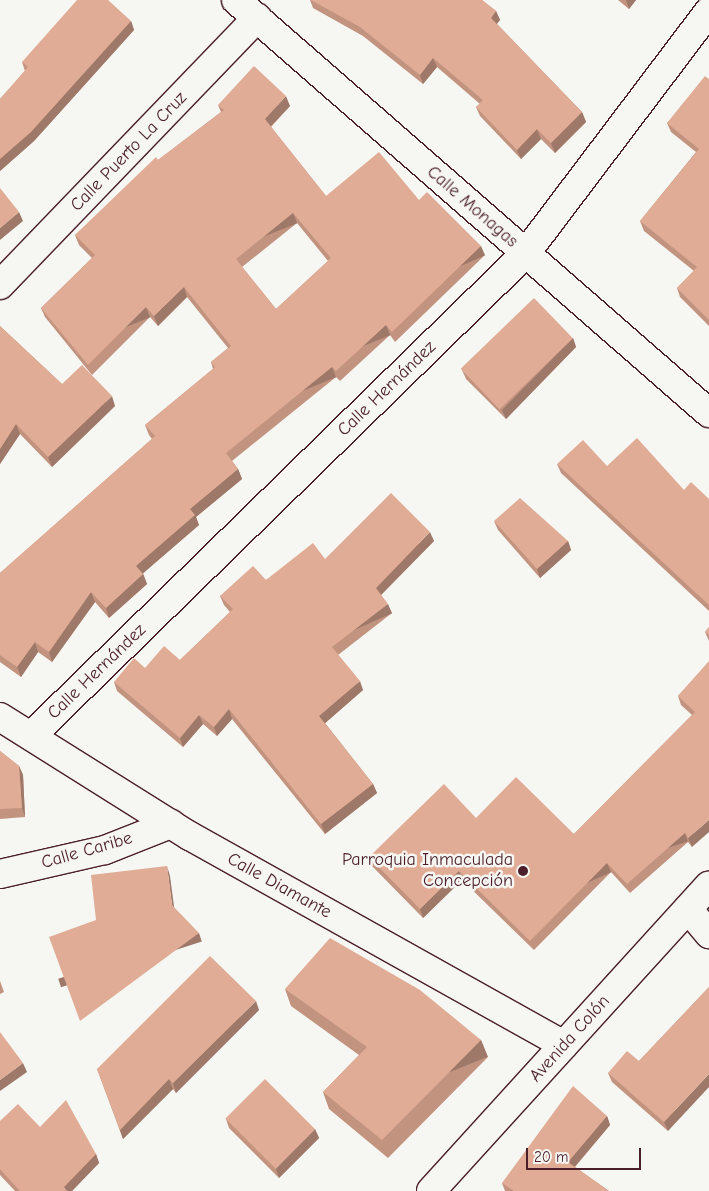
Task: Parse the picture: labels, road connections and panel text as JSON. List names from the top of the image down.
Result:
{
  "streets": {
    "street": [
      "Calle Puerto La Cruz",
      "Calle Monagas",
      "Calle Hernández",
      "Calle Caribe",
      "Calle Diamante",
      "Avenida Colón"
    ]
  },
  "crossings": [
    ["Calle Puerto La Cruz", "Calle Monagas"],
    ["Calle Monagas", "Calle Hernández"],
    ["Calle Hernández", "Calle Diamante"],
    ["Calle Caribe", "Calle Diamante"],
    ["Calle Diamante", "Avenida Colón"]
  ],
  "places": ["Parroquia Inmaculada Concepción"],
  "scale_bar": "20 m"
}
